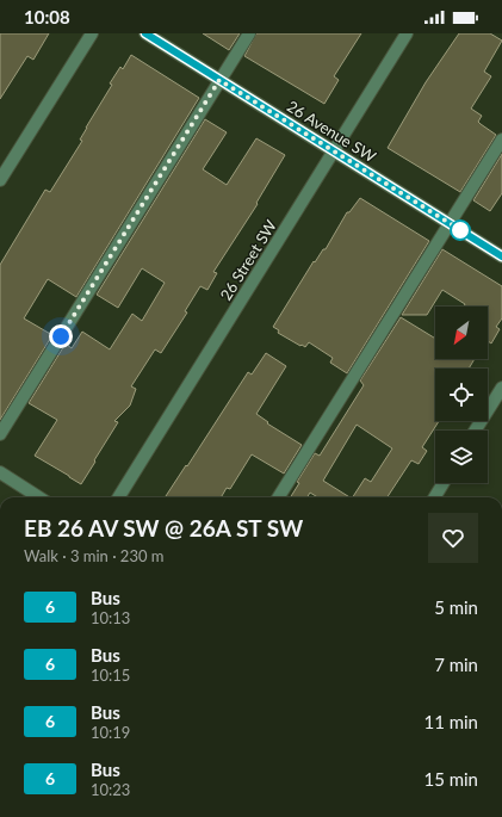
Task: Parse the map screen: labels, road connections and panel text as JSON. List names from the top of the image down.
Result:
{
  "streets": {
    "street": ["26 Avenue SW", "26 Street SW"]
  },
  "crossings": [
    ["26 Avenue SW", "26 Street SW"]
  ],
  "lines": ["bus line 6"],
  "north": "bottom left",
  "page": {
    "status": "10:08",
    "heading": ["EB 26 AV SW @ 26A ST SW", "Walk · 3 min · 230 m"],
    "list": [
      {
        "mark": "6",
        "name": "Bus",
        "note": "10:13",
        "value": "5 min"
      },
      {
        "mark": "6",
        "name": "Bus",
        "note": "10:15",
        "value": "7 min"
      },
      {
        "mark": "6",
        "name": "Bus",
        "note": "10:19",
        "value": "11 min"
      },
      {
        "mark": "6",
        "name": "Bus",
        "note": "10:23",
        "value": "15 min"
      }
    ]
  }
}
